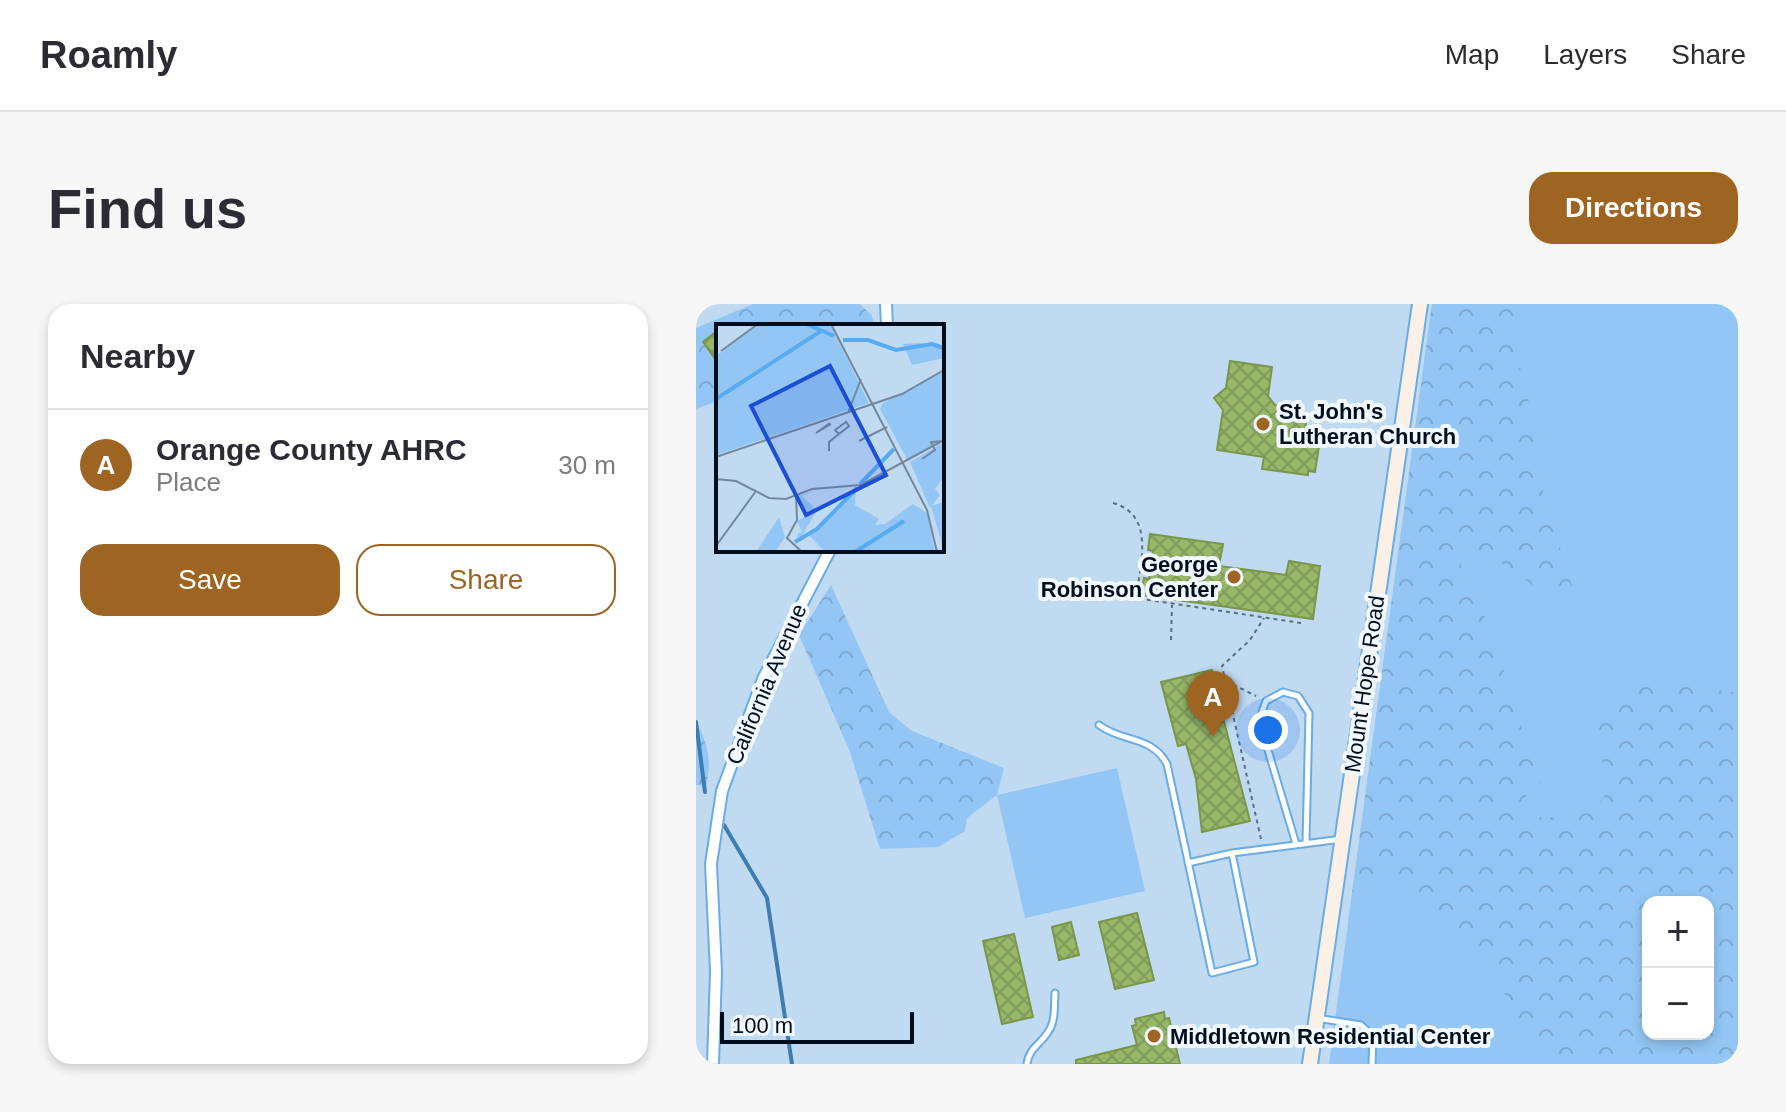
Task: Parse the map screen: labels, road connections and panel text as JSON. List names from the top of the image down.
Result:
{
  "streets": {
    "street": ["California Avenue", "Mount Hope Road"]
  },
  "places": ["St. John's Lutheran Church", "George Robinson Center", "Middletown Residential Center"],
  "scale_bar": "100 m",
  "page": {
    "header": "Roamly",
    "nav": ["Map", "Layers", "Share"],
    "buttons": [
      "Directions",
      ["Save", "Share"]
    ],
    "title": "Find us",
    "heading": "Nearby",
    "list": [
      {
        "mark": "A",
        "name": "Orange County AHRC",
        "note": "Place",
        "value": "30 m"
      }
    ],
    "pins": "A",
    "map_buttons": ["+", "−"],
    "scale": "100 m"
  }
}
